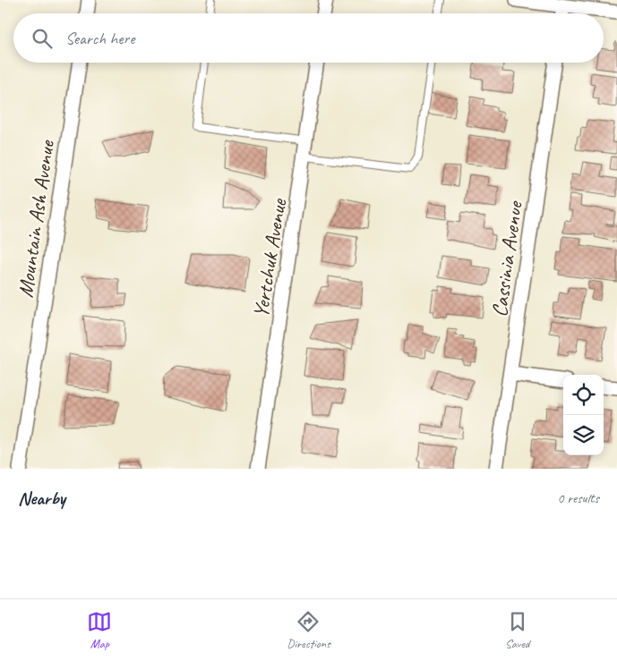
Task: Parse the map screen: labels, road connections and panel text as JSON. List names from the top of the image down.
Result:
{
  "streets": {
    "street": ["Mountain Ash Avenue", "Yertchuk Avenue", "Cassinia Avenue"]
  },
  "page": {
    "search": "Search here",
    "heading": ["Nearby", "0 results"],
    "nav": ["Map", "Directions", "Saved"]
  }
}
